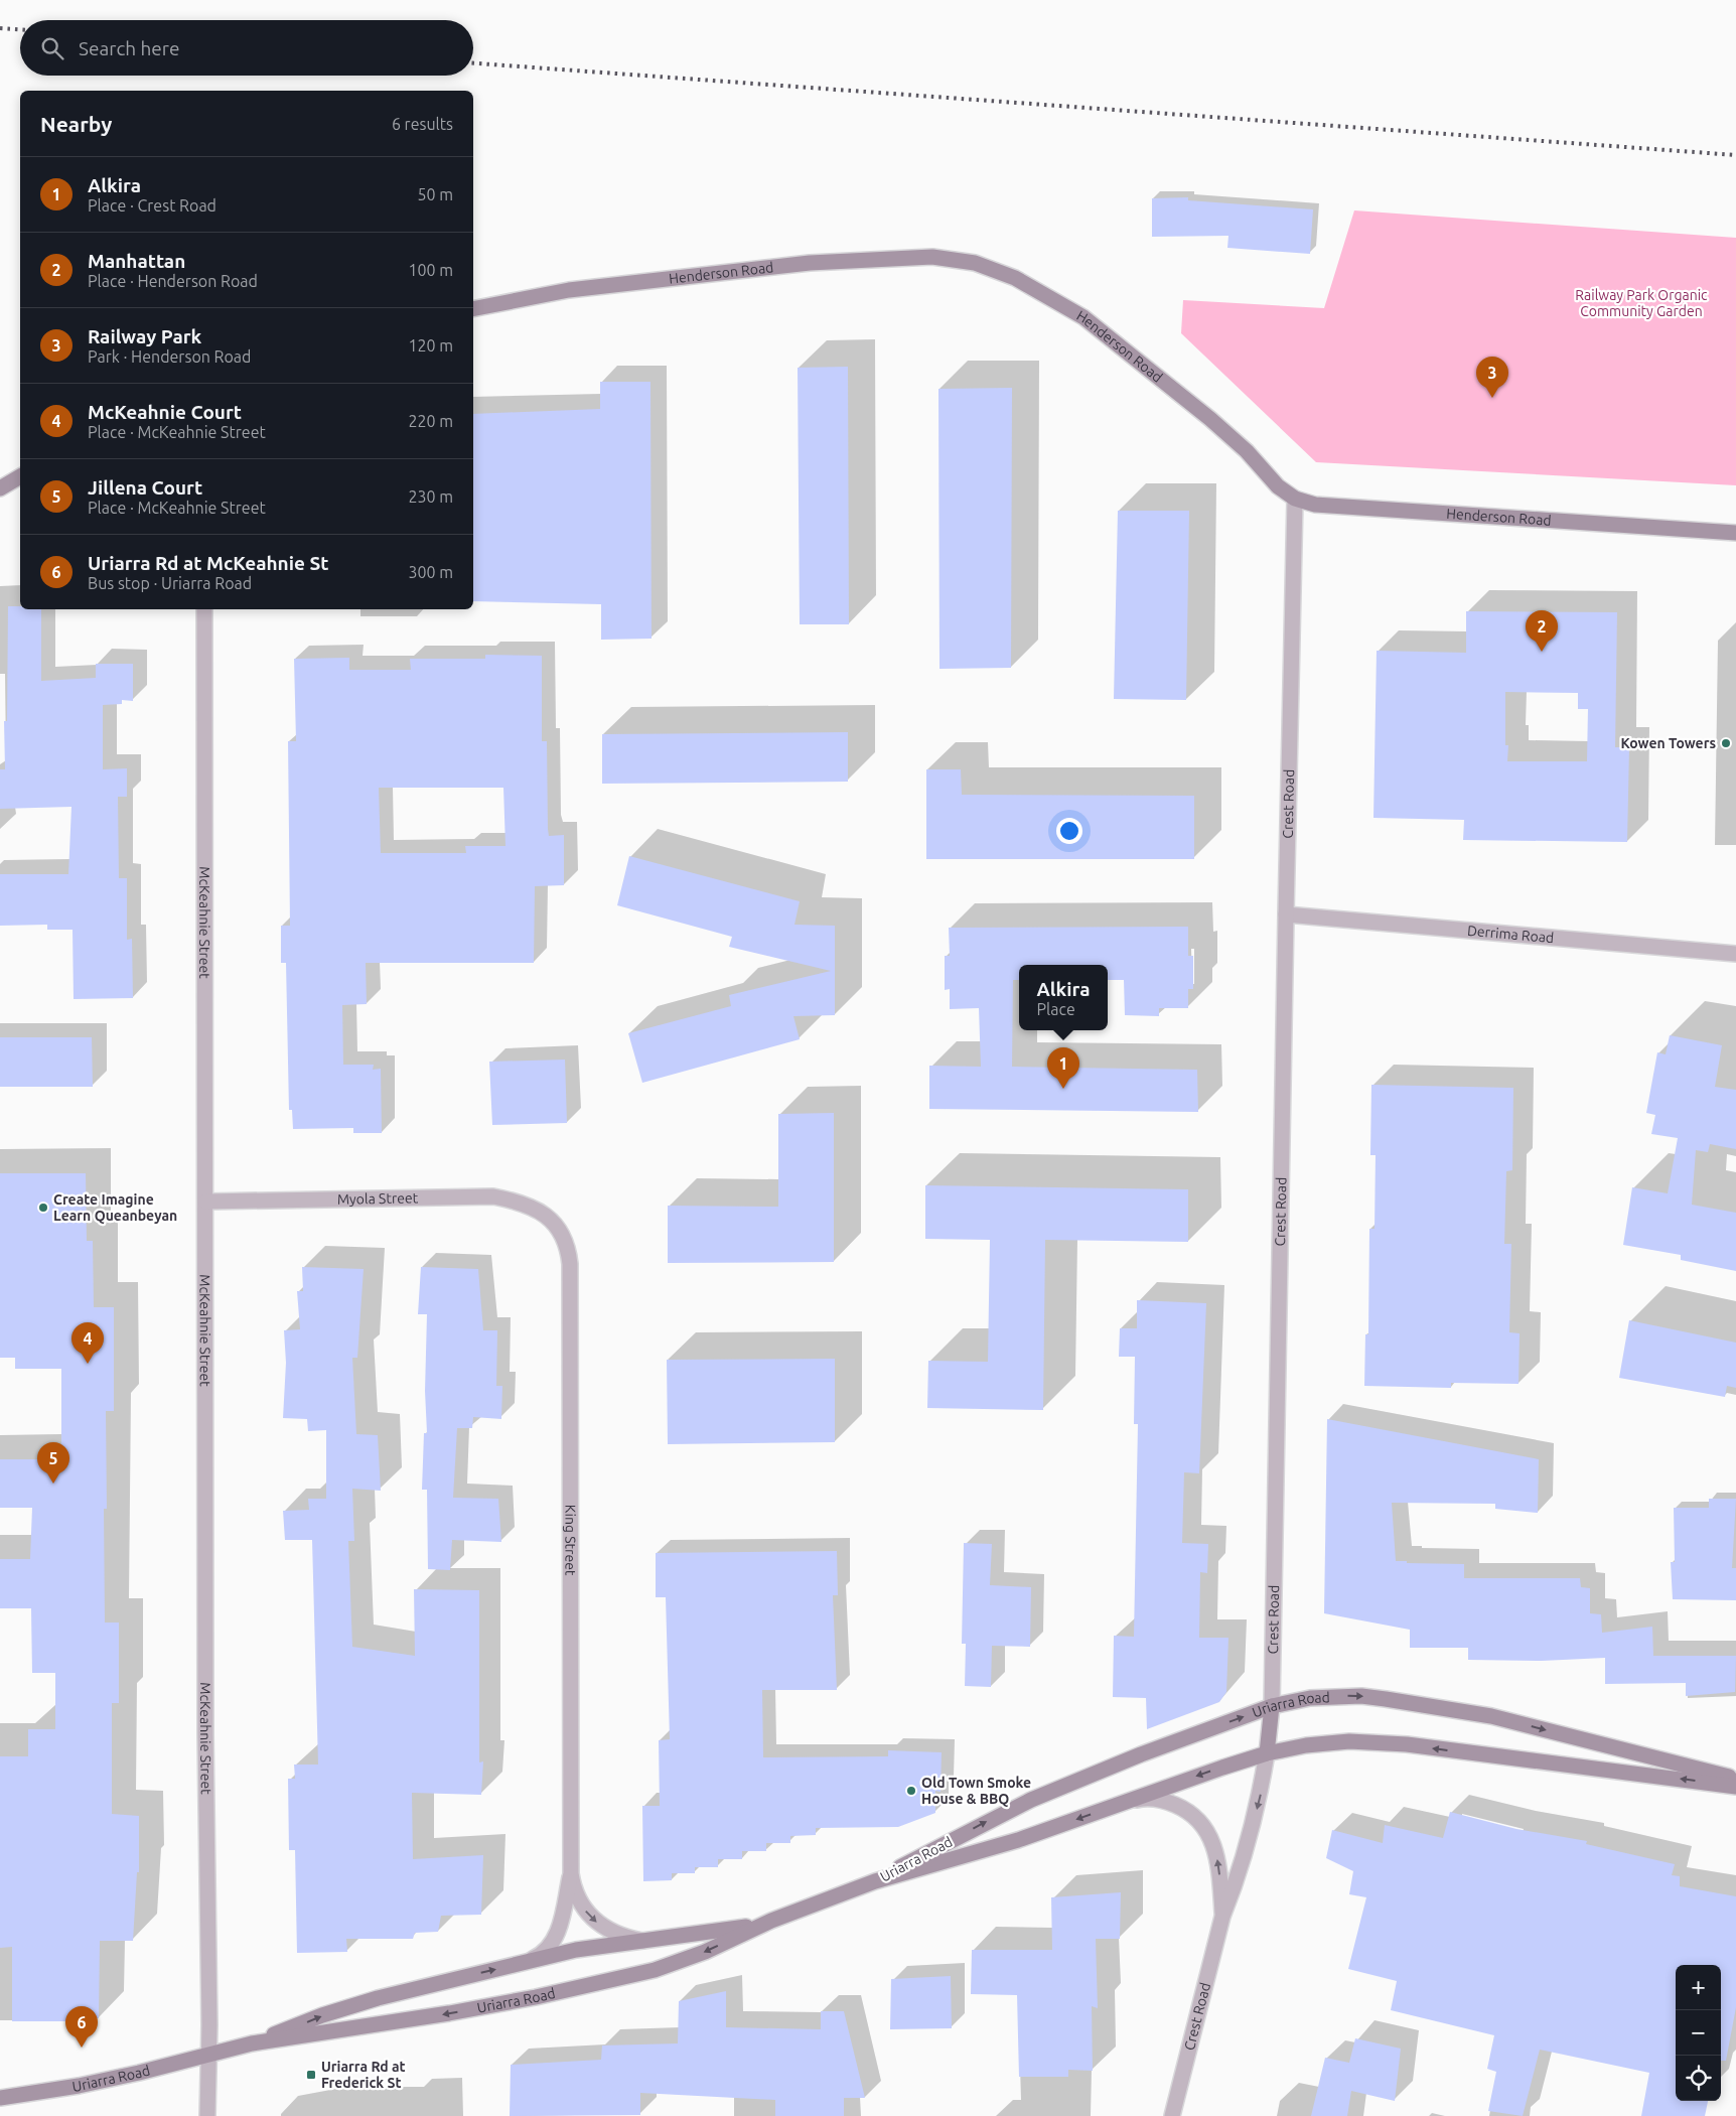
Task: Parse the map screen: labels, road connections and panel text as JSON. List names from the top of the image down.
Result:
{
  "streets": {
    "main road": ["Henderson Road", "Crest Road", "Uriarra Road"],
    "street": [
      "McKeahnie Street",
      "Derrima Road",
      "Myola Street",
      "King Street"
    ]
  },
  "crossings": [
    ["Henderson Road", "Crest Road"],
    ["Crest Road", "Derrima Road"],
    ["Crest Road", "Uriarra Road"],
    ["McKeahnie Street", "Myola Street"],
    ["McKeahnie Street", "Uriarra Road"],
    ["Myola Street", "King Street"],
    ["King Street", "Uriarra Road"]
  ],
  "parks": ["Railway Park Organic Community Garden"],
  "places": {
    "other": ["Kowen Towers", "Create Imagine Learn Queanbeyan", "Old Town Smoke House & BBQ"],
    "transit": ["Uriarra Rd at Frederick St"]
  },
  "page": {
    "search": "Search here",
    "heading": ["Nearby", "6 results"],
    "list": [
      {
        "mark": "1",
        "name": "Alkira",
        "note": "Place · Crest Road",
        "value": "50 m"
      },
      {
        "mark": "2",
        "name": "Manhattan",
        "note": "Place · Henderson Road",
        "value": "100 m"
      },
      {
        "mark": "3",
        "name": "Railway Park",
        "note": "Park · Henderson Road",
        "value": "120 m"
      },
      {
        "mark": "4",
        "name": "McKeahnie Court",
        "note": "Place · McKeahnie Street",
        "value": "220 m"
      },
      {
        "mark": "5",
        "name": "Jillena Court",
        "note": "Place · McKeahnie Street",
        "value": "230 m"
      },
      {
        "mark": "6",
        "name": "Uriarra Rd at McKeahnie St",
        "note": "Bus stop · Uriarra Road",
        "value": "300 m"
      }
    ],
    "pins": [
      "3",
      "2",
      "1",
      "4",
      "5",
      "6"
    ],
    "popup": ["Alkira", "Place"],
    "map_buttons": ["+", "−"]
  }
}
